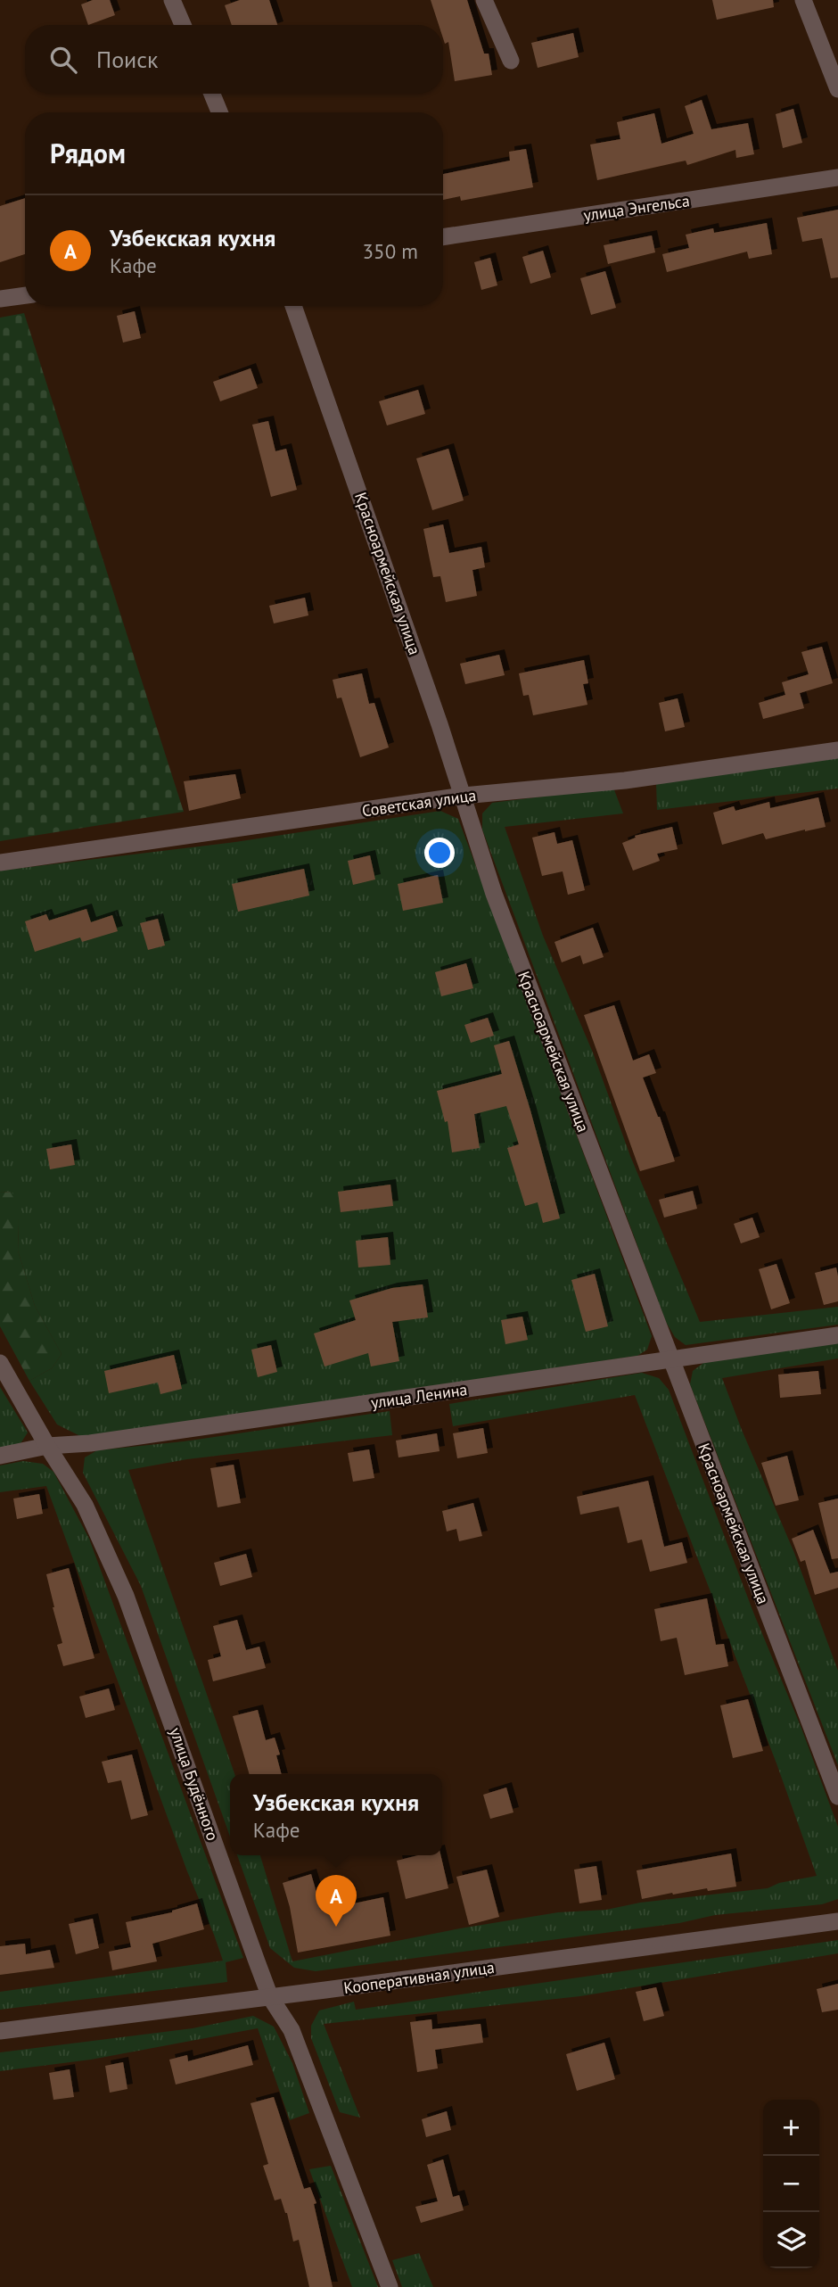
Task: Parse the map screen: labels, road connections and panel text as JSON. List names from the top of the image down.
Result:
{
  "streets": {
    "street": [
      "улица Энгельса",
      "Красноармейская улица",
      "Советская улица",
      "улица Ленина",
      "улица Будённого",
      "Кооперативная улица"
    ]
  },
  "crossings": [
    ["Красноармейская улица", "Советская улица"],
    ["Красноармейская улица", "улица Ленина"],
    ["улица Ленина", "улица Будённого"],
    ["улица Будённого", "Кооперативная улица"]
  ],
  "page": {
    "search": "Поиск",
    "heading": "Рядом",
    "list": [
      {
        "mark": "A",
        "name": "Узбекская кухня",
        "note": "Кафе",
        "value": "350 m"
      }
    ],
    "popup": ["Узбекская кухня", "Кафе"],
    "pins": "A",
    "map_buttons": ["+", "−"]
  }
}
